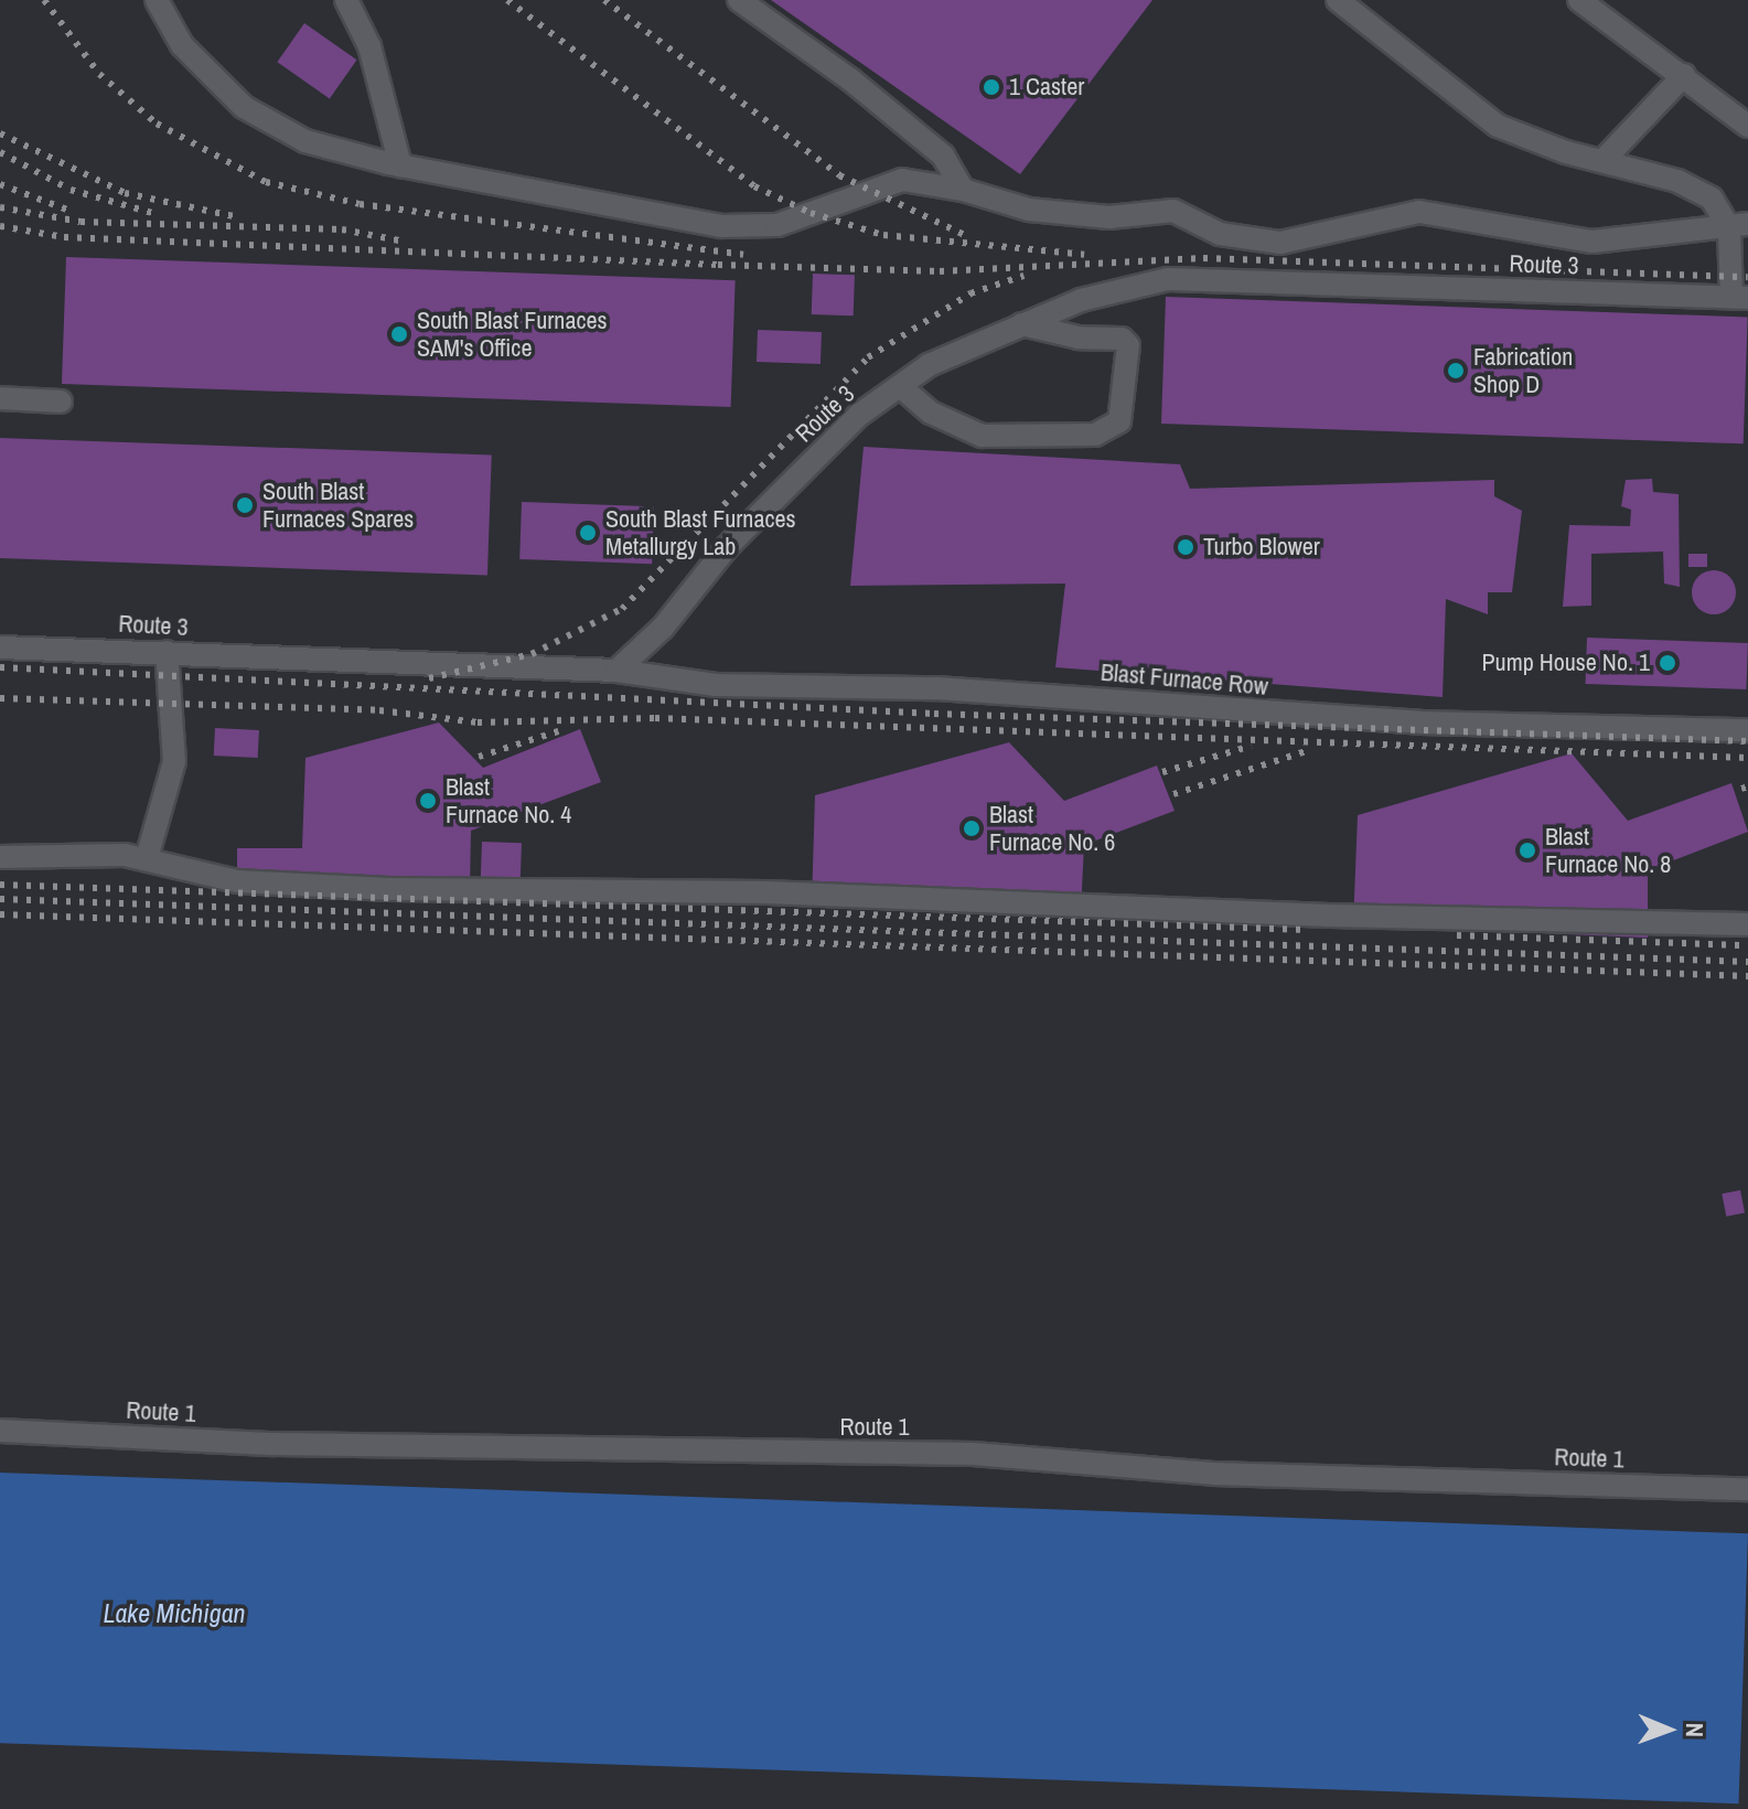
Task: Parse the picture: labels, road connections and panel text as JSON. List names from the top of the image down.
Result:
{
  "streets": {
    "street": ["Route 3", "Blast Furnace Row", "Route 1"]
  },
  "crossings": [
    ["Route 3", "Blast Furnace Row"]
  ],
  "water": ["Lake Michigan"],
  "places": [
    "1 Caster",
    "South Blast Furnaces SAM's Office",
    "Fabrication Shop D",
    "South Blast Furnaces Spares",
    "South Blast Furnaces Metallurgy Lab",
    "Turbo Blower",
    "Pump House No. 1",
    "Blast Furnace No. 4",
    "Blast Furnace No. 6",
    "Blast Furnace No. 8"
  ],
  "north": "right"
}
